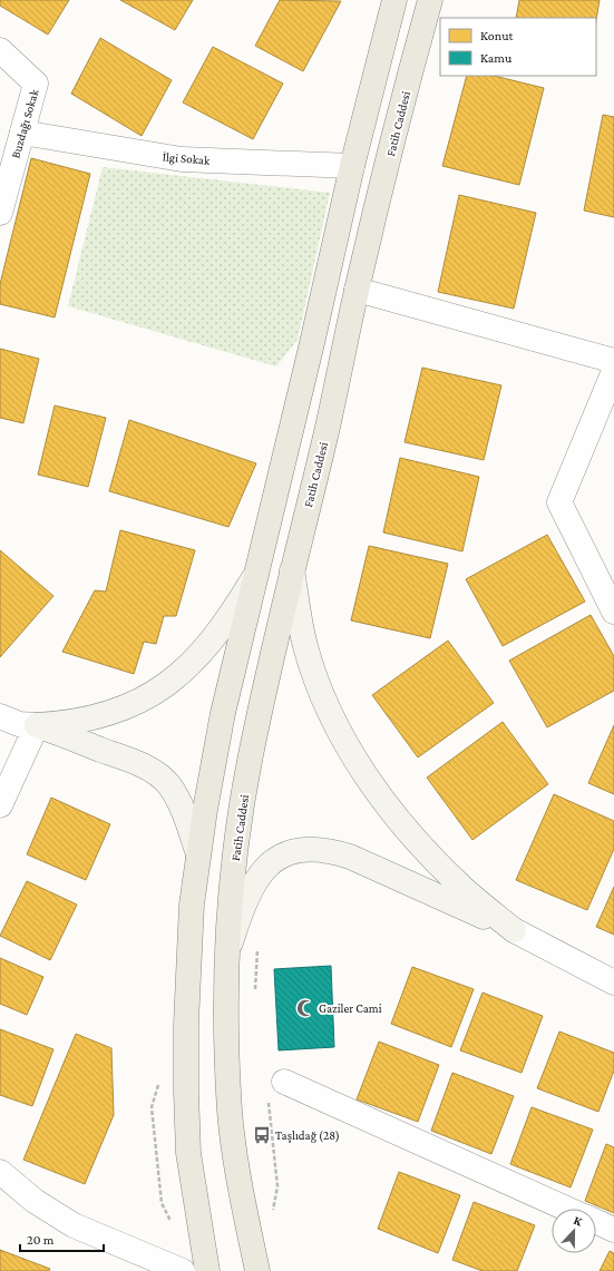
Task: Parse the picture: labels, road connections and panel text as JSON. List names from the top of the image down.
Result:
{
  "streets": {
    "main road": ["Fatih Caddesi"],
    "street": ["Buzdağı Sokak", "İlgi Sokak"]
  },
  "crossings": [
    ["Buzdağı Sokak", "İlgi Sokak"]
  ],
  "places": {
    "mosque": ["Gaziler Cami"],
    "bus stop": ["Taşlıdağ (28)"]
  },
  "legend": ["Konut", "Kamu"],
  "scale_bar": "20 m",
  "north": "top"
}
